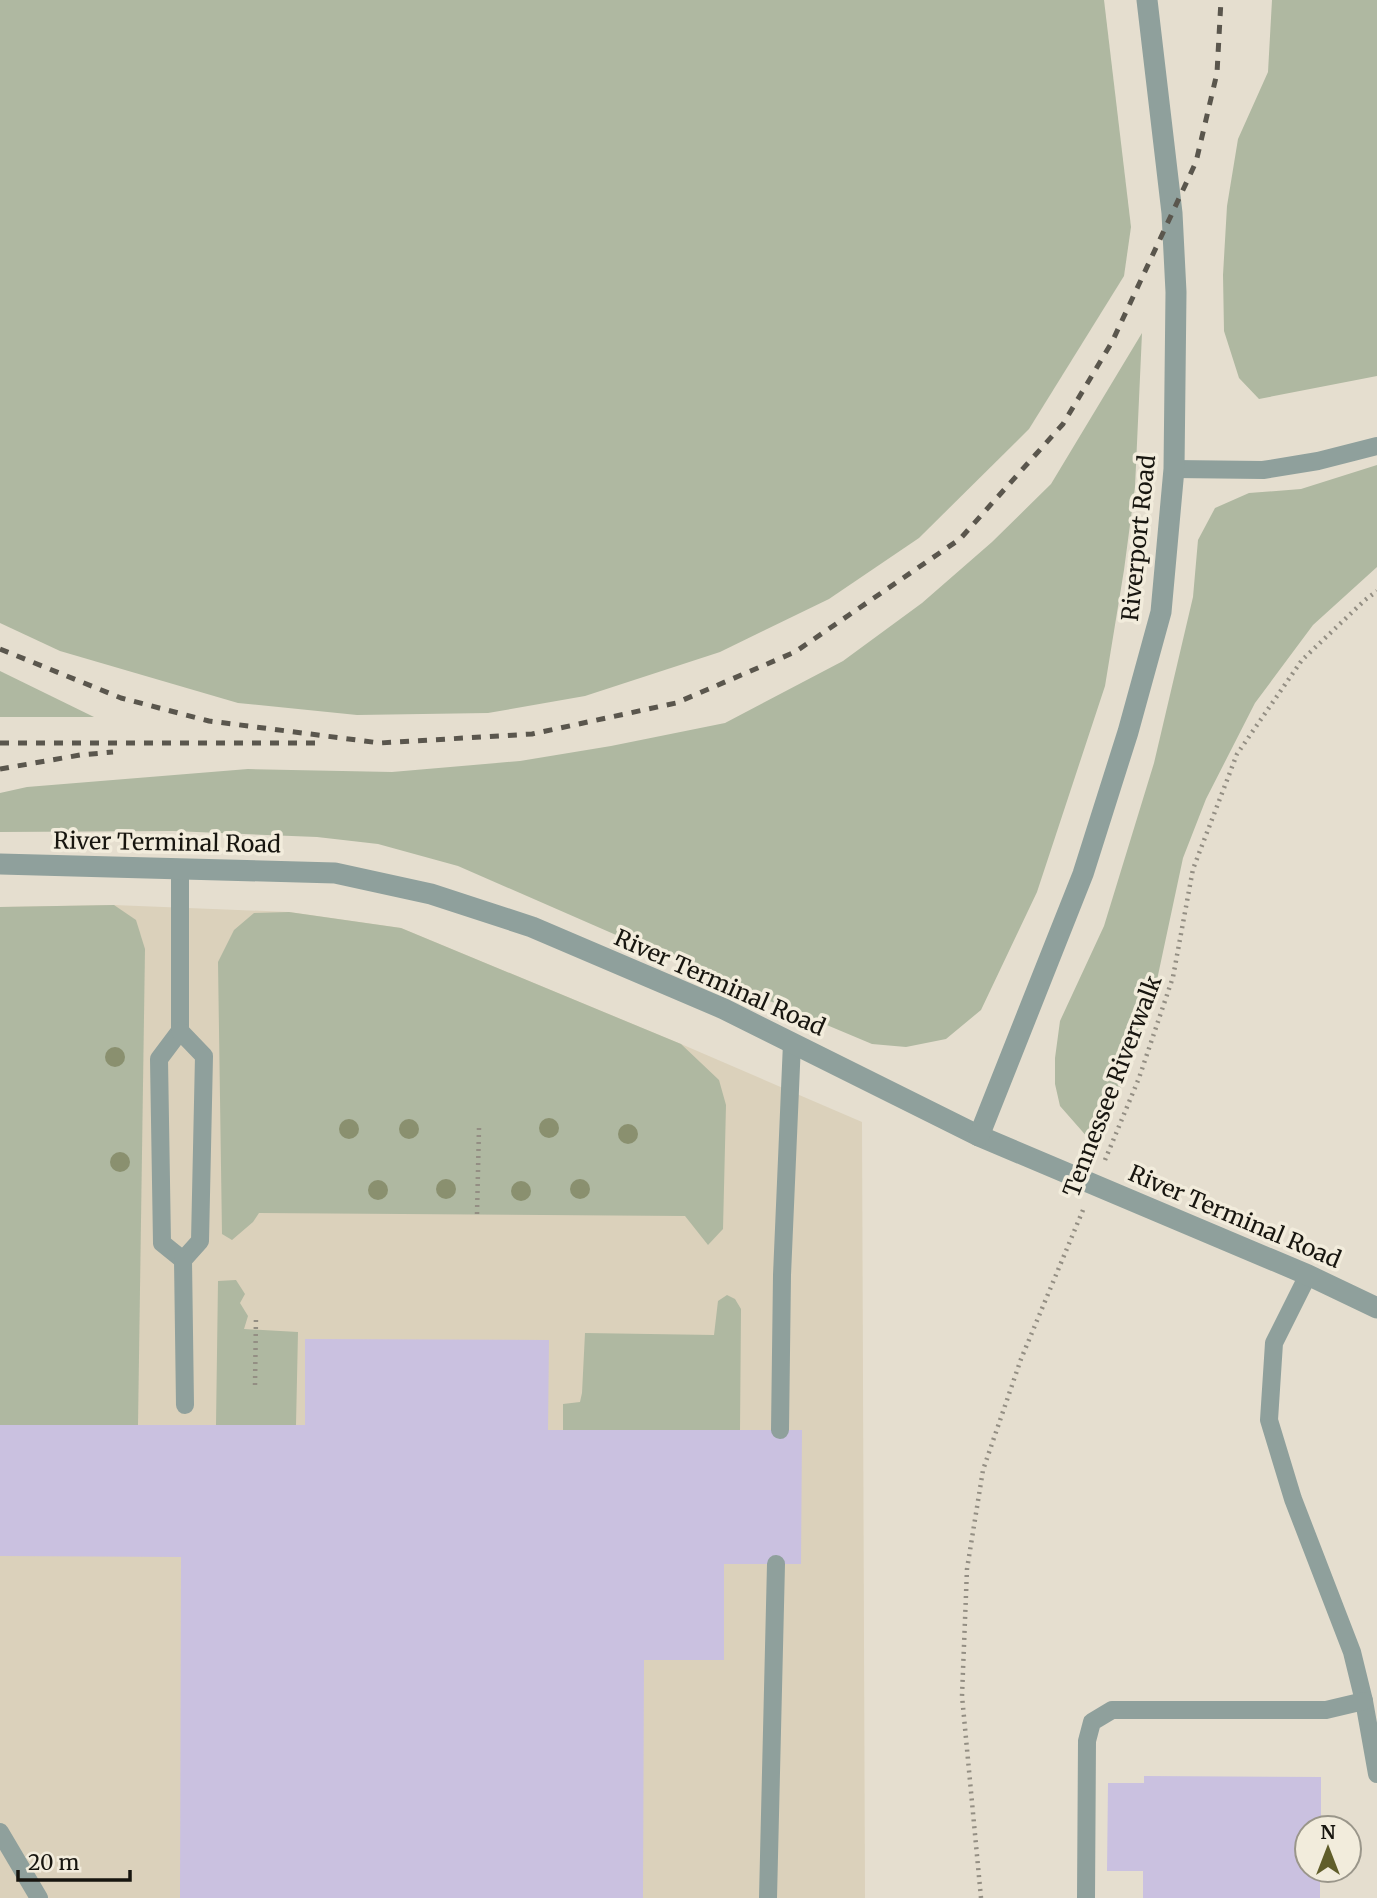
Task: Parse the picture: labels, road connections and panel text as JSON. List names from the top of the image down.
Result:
{
  "streets": {
    "street": ["Riverport Road", "River Terminal Road"],
    "path": ["Tennessee Riverwalk"]
  },
  "crossings": [
    ["Riverport Road", "River Terminal Road"],
    ["River Terminal Road", "Tennessee Riverwalk"]
  ],
  "scale_bar": "20 m",
  "north": "top"
}
